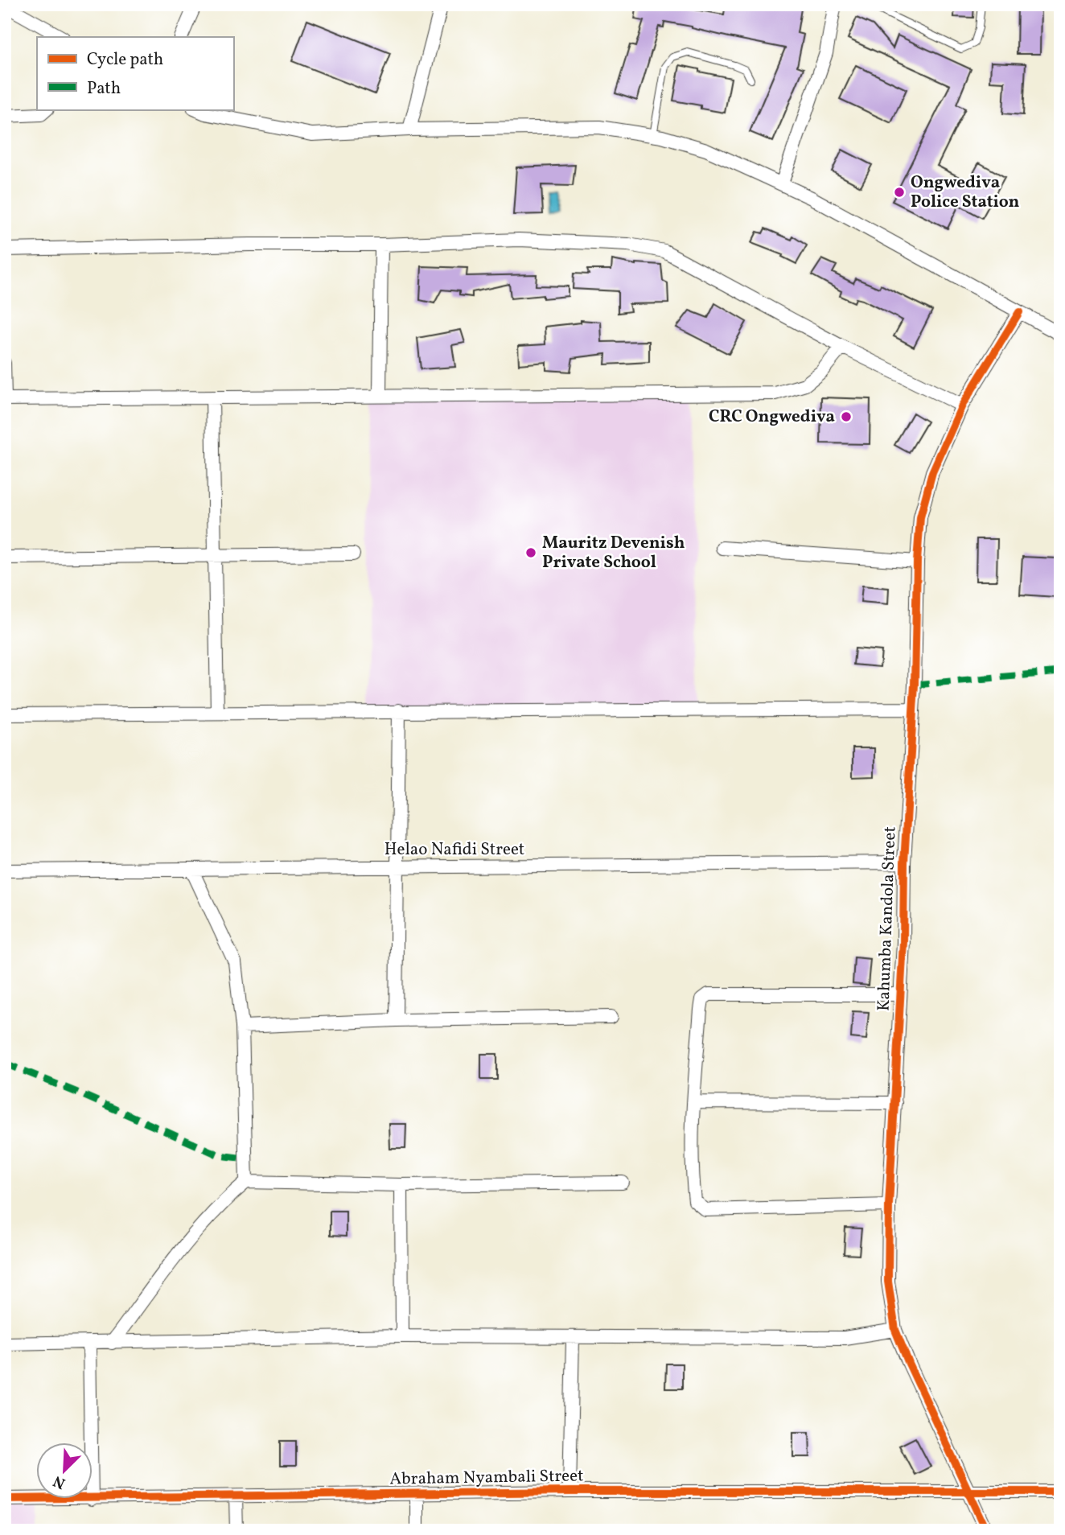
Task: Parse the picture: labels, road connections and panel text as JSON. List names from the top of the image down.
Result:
{
  "streets": {
    "street": ["Helao Nafidi Street", "Kahumba Kandola Street", "Abraham Nyambali Street"]
  },
  "crossings": [
    ["Helao Nafidi Street", "Kahumba Kandola Street"],
    ["Kahumba Kandola Street", "Abraham Nyambali Street"]
  ],
  "places": ["Ongwediva Police Station", "CRC Ongwediva", "Mauritz Devenish Private School"],
  "legend": ["Cycle path", "Path"],
  "north": "bottom left"
}
